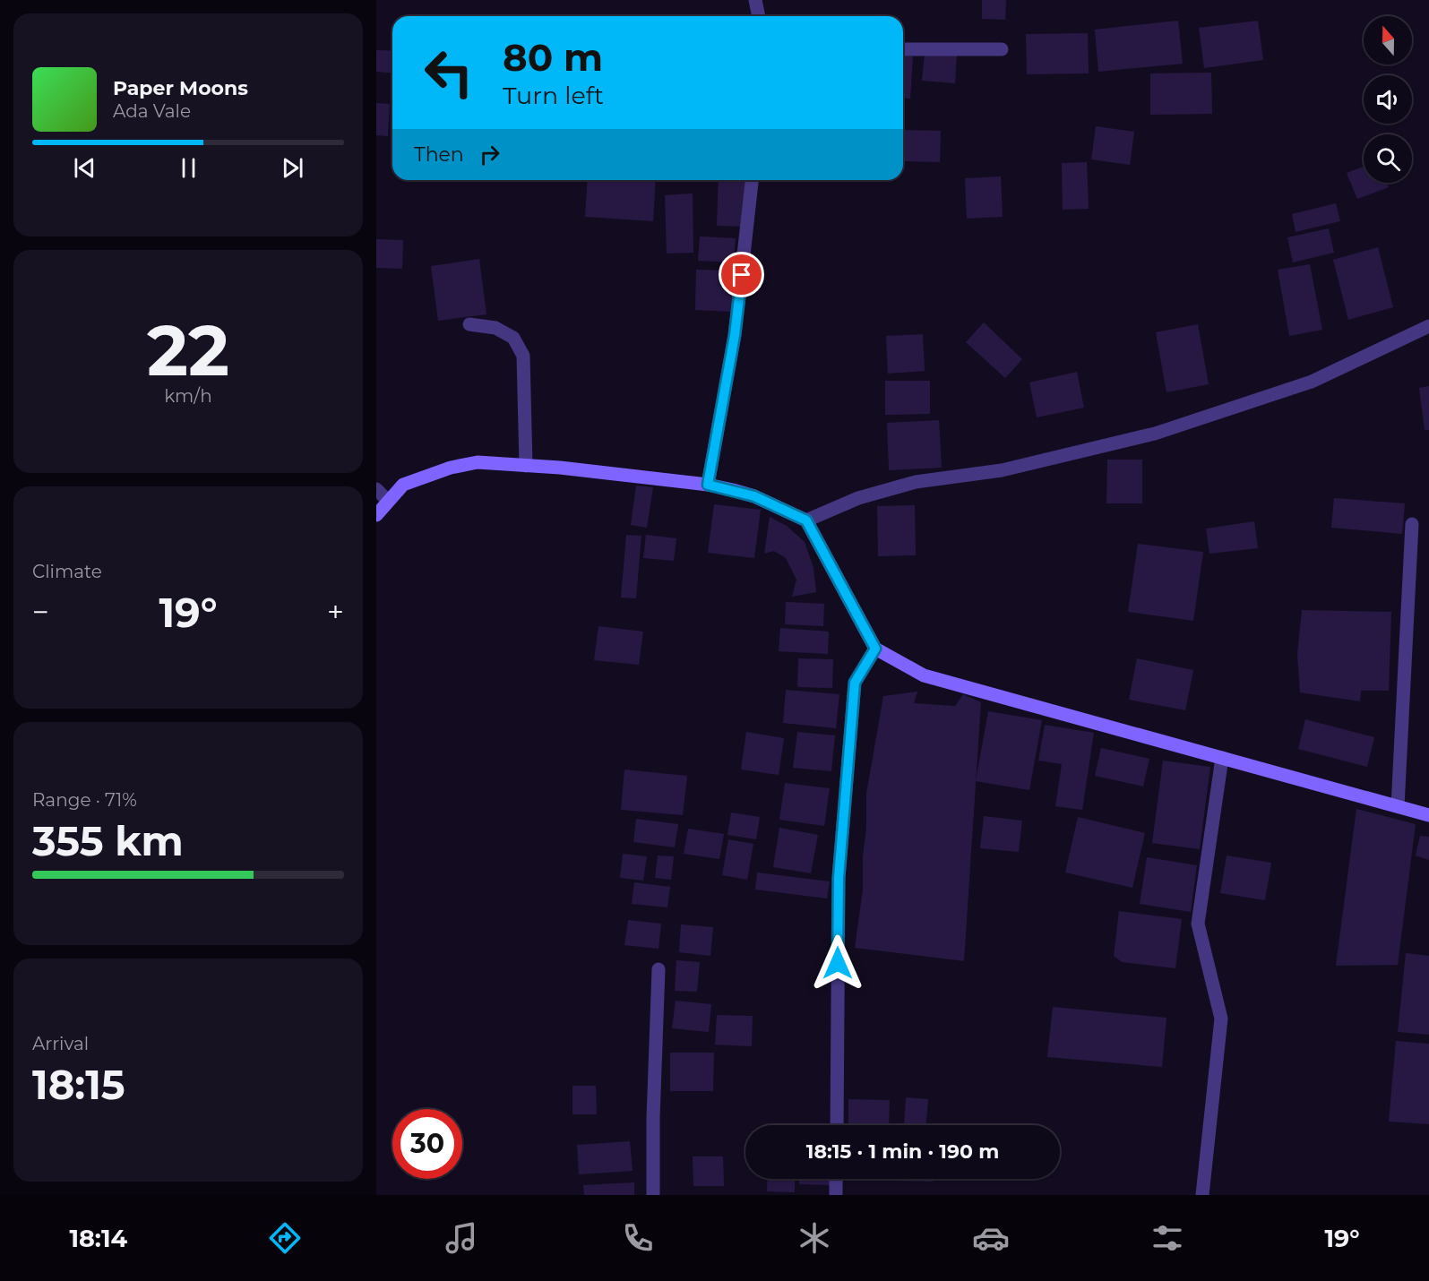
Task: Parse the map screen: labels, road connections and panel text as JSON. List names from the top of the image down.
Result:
{
  "north": "top",
  "page": {
    "turn": ["80 m", "Turn left"],
    "song": ["Paper Moons", "Ada Vale"],
    "then": "Then",
    "tile": [
      ["22", "km/h"],
      "Climate",
      ["Range · 71%", "355 km"],
      ["Arrival", "18:15"]
    ],
    "heat": ["−", "19°", "+"],
    "limit": "30",
    "trip": "18:15 · 1 min · 190 m",
    "tabs": ["18:14", "19°"]
  }
}
